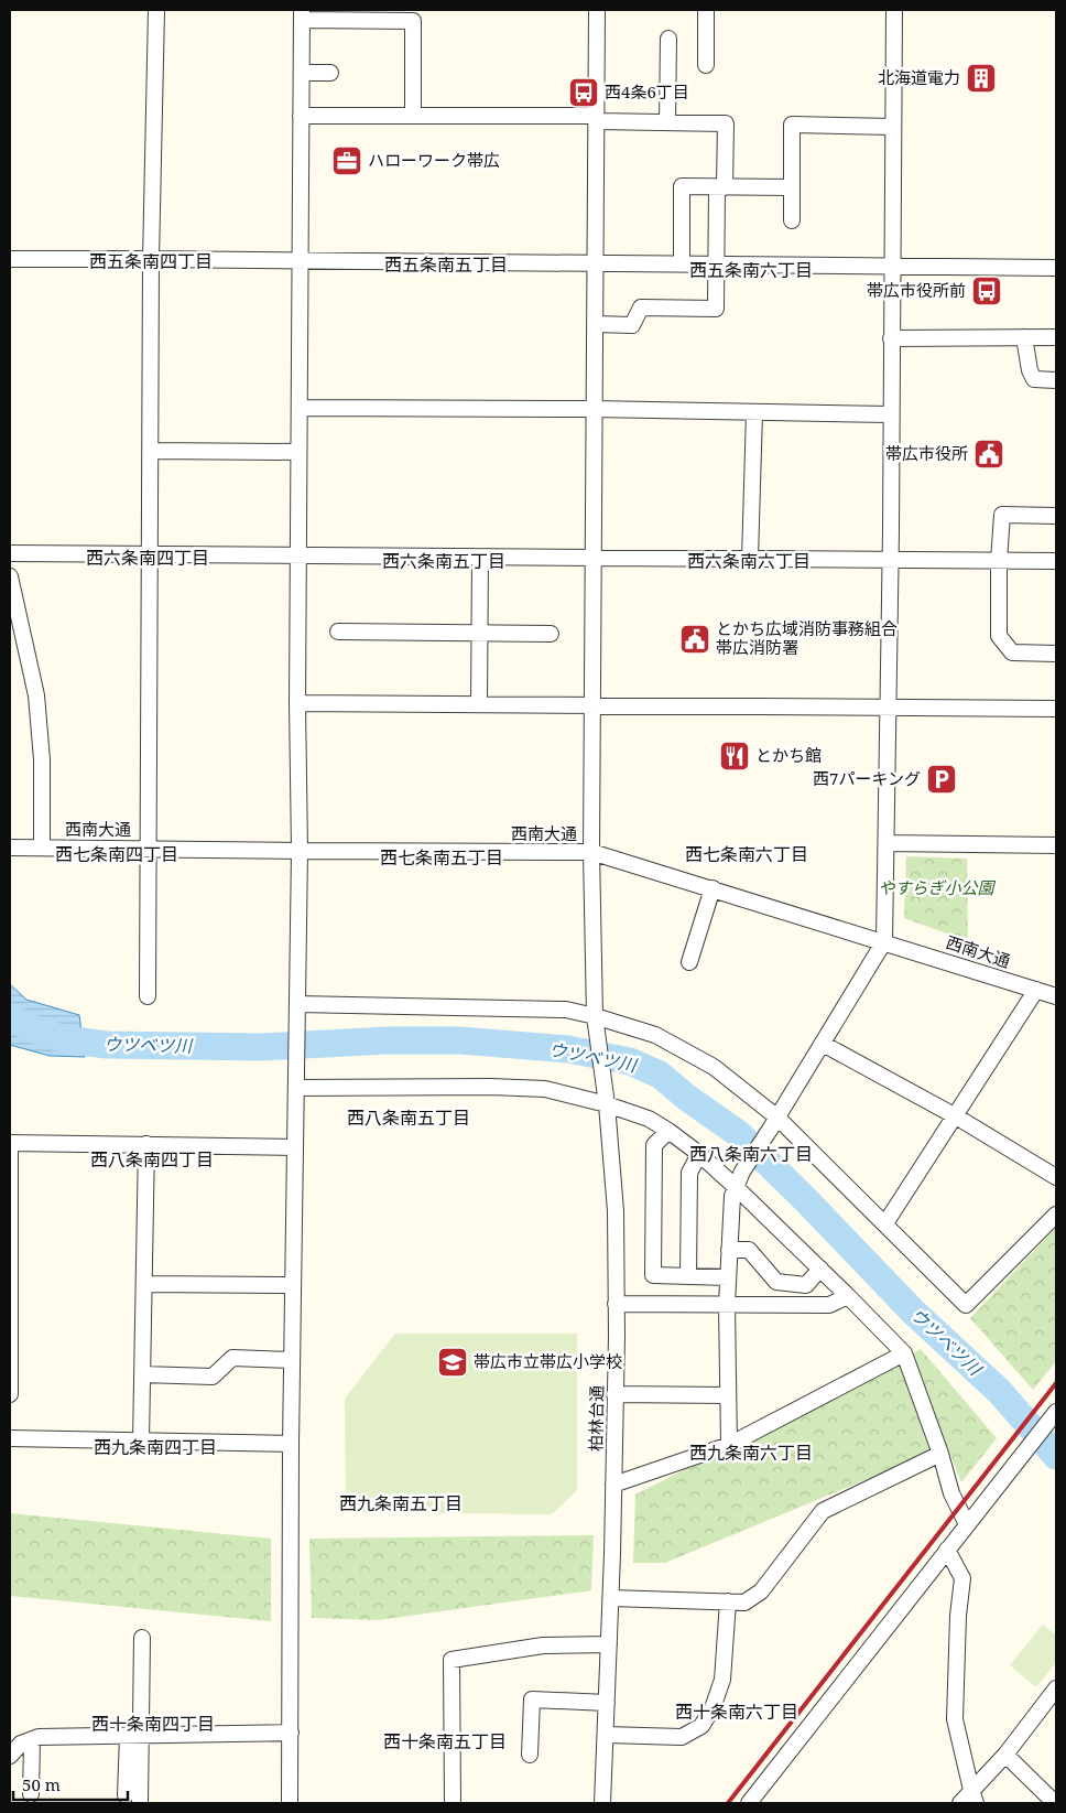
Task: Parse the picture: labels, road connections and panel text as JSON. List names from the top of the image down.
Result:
{
  "streets": {
    "street": ["西南大通", "柏林台通"]
  },
  "crossings": [
    ["西南大通", "柏林台通"]
  ],
  "districts": [
    "西五条南四丁目",
    "西五条南五丁目",
    "西五条南六丁目",
    "西六条南四丁目",
    "西六条南五丁目",
    "西六条南六丁目",
    "西七条南四丁目",
    "西七条南六丁目",
    "西七条南五丁目",
    "西八条南五丁目",
    "西八条南六丁目",
    "西八条南四丁目",
    "西九条南四丁目",
    "西九条南六丁目",
    "西九条南五丁目",
    "西十条南六丁目",
    "西十条南四丁目",
    "西十条南五丁目"
  ],
  "water": ["ウツベツ川"],
  "parks": ["やすらぎ小公園"],
  "places": {
    "building": ["北海道電力"],
    "bus stop": ["西4条6丁目", "帯広市役所前"],
    "office": ["ハローワーク帯広"],
    "public building": ["帯広市役所", "とかち広域消防事務組合 帯広消防署"],
    "restaurant": ["とかち館"],
    "parking": ["西7パーキング"],
    "school or university": ["帯広市立帯広小学校"]
  },
  "scale_bar": "50 m"
}
